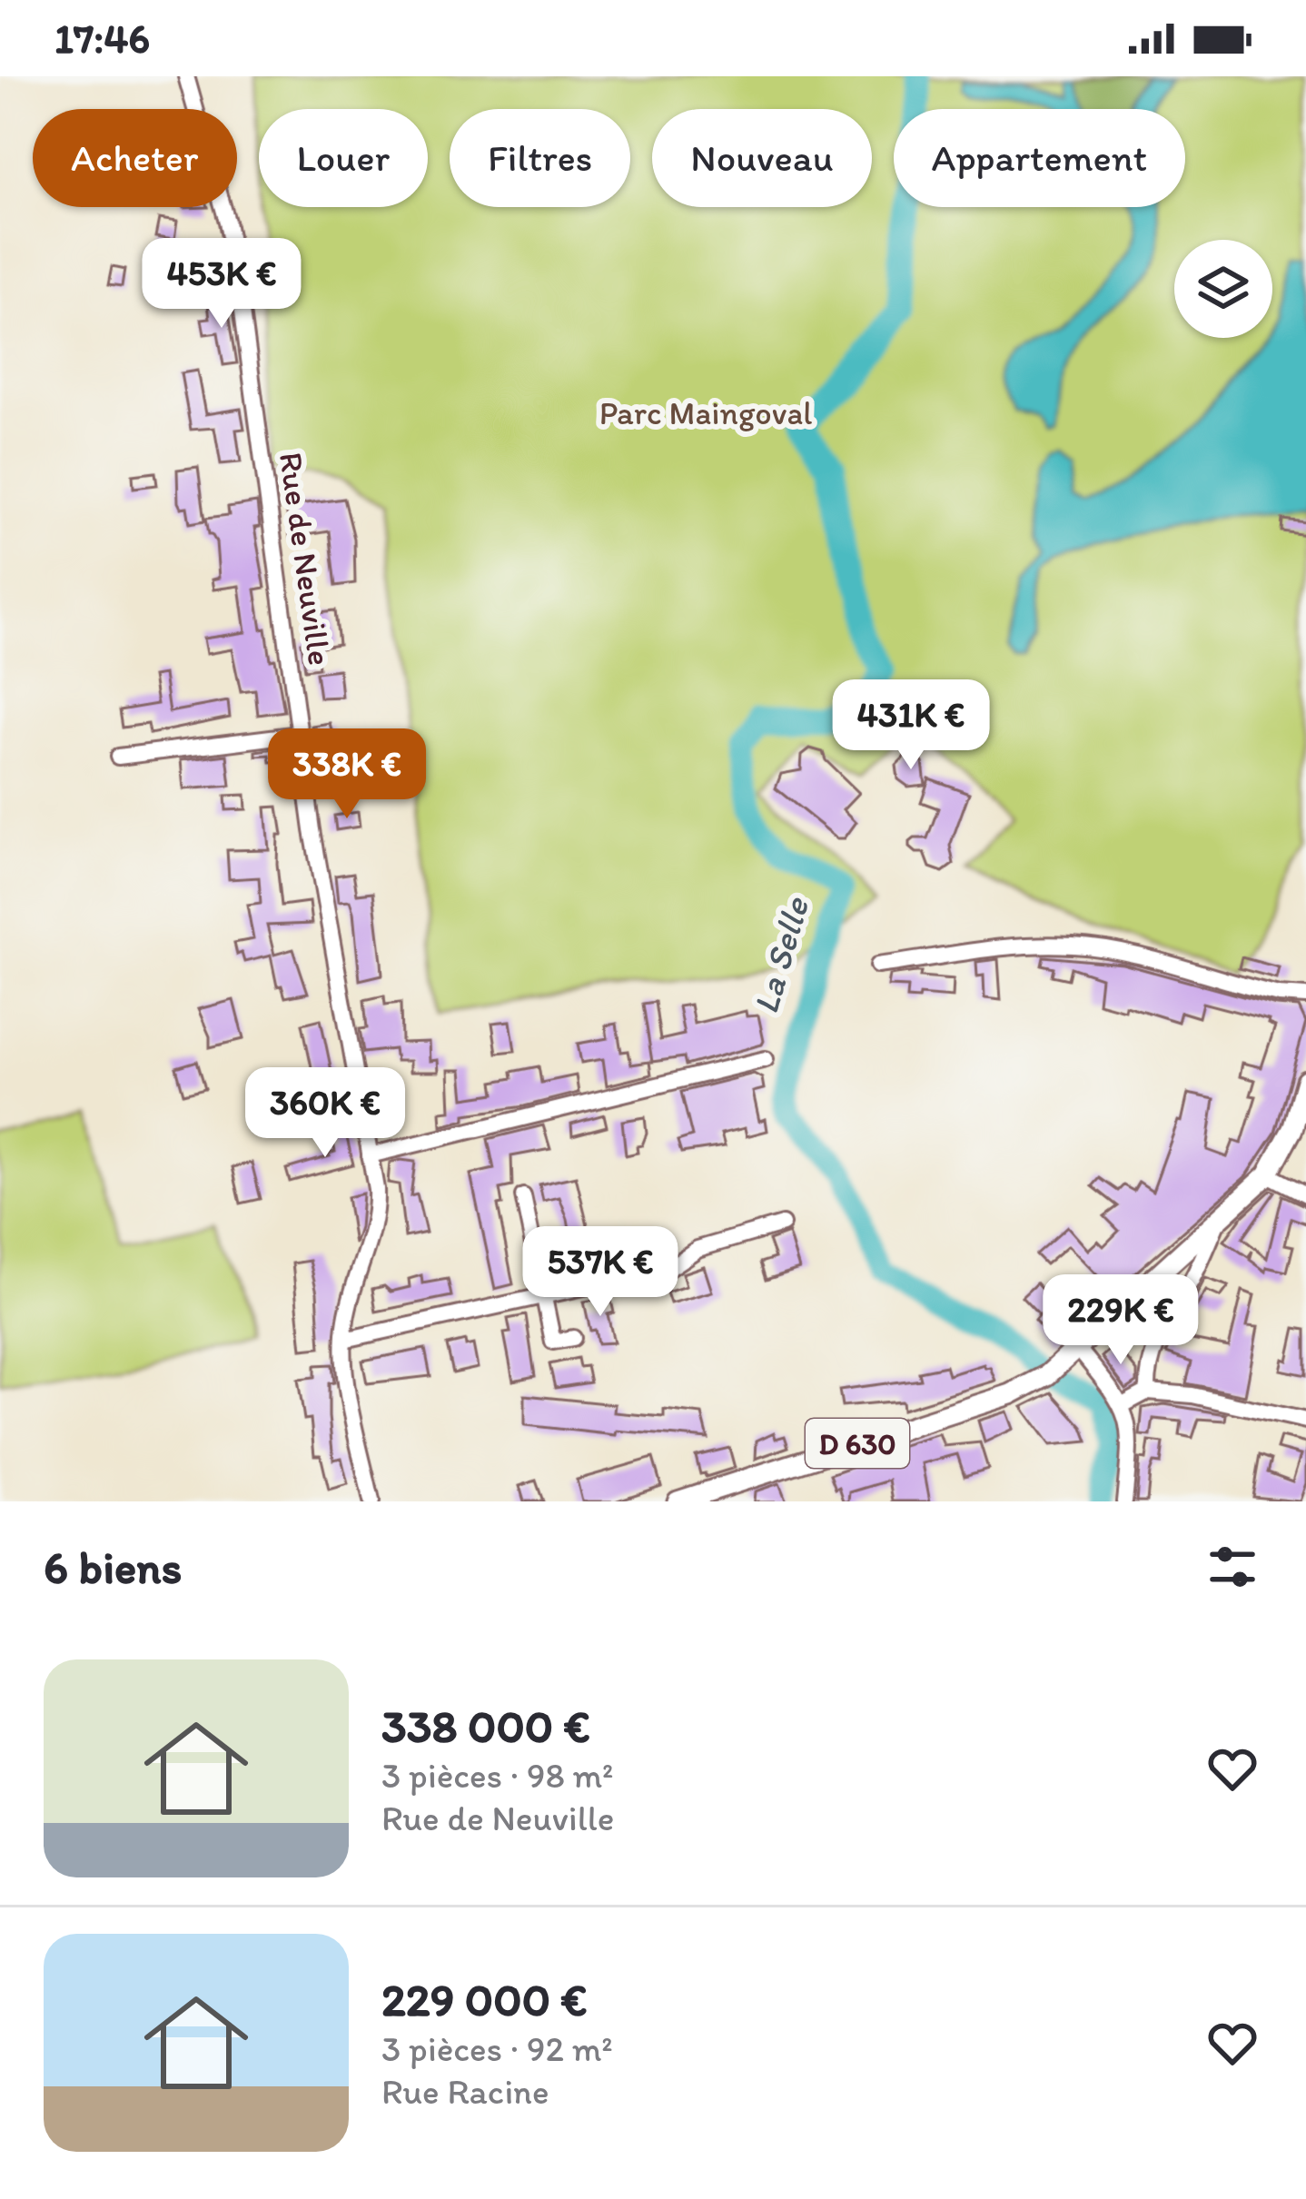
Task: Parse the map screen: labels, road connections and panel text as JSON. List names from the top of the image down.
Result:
{
  "streets": {
    "main road": ["D 630"],
    "street": ["Rue de Neuville"]
  },
  "water": ["La Selle"],
  "parks": ["Parc Maingoval"],
  "page": {
    "status": "17:46",
    "chip": [
      "Acheter",
      "Louer",
      "Filtres",
      "Nouveau",
      "Appartement"
    ],
    "price": [
      "453K €",
      "431K €",
      "338K €",
      "360K €",
      "537K €",
      "229K €"
    ],
    "heading": "6 biens",
    "list": [
      {
        "name": "338 000 €",
        "note": "3 pièces · 98 m² · Rue de Neuville"
      },
      {
        "name": "229 000 €",
        "note": "3 pièces · 92 m² · Rue Racine"
      }
    ]
  }
}
